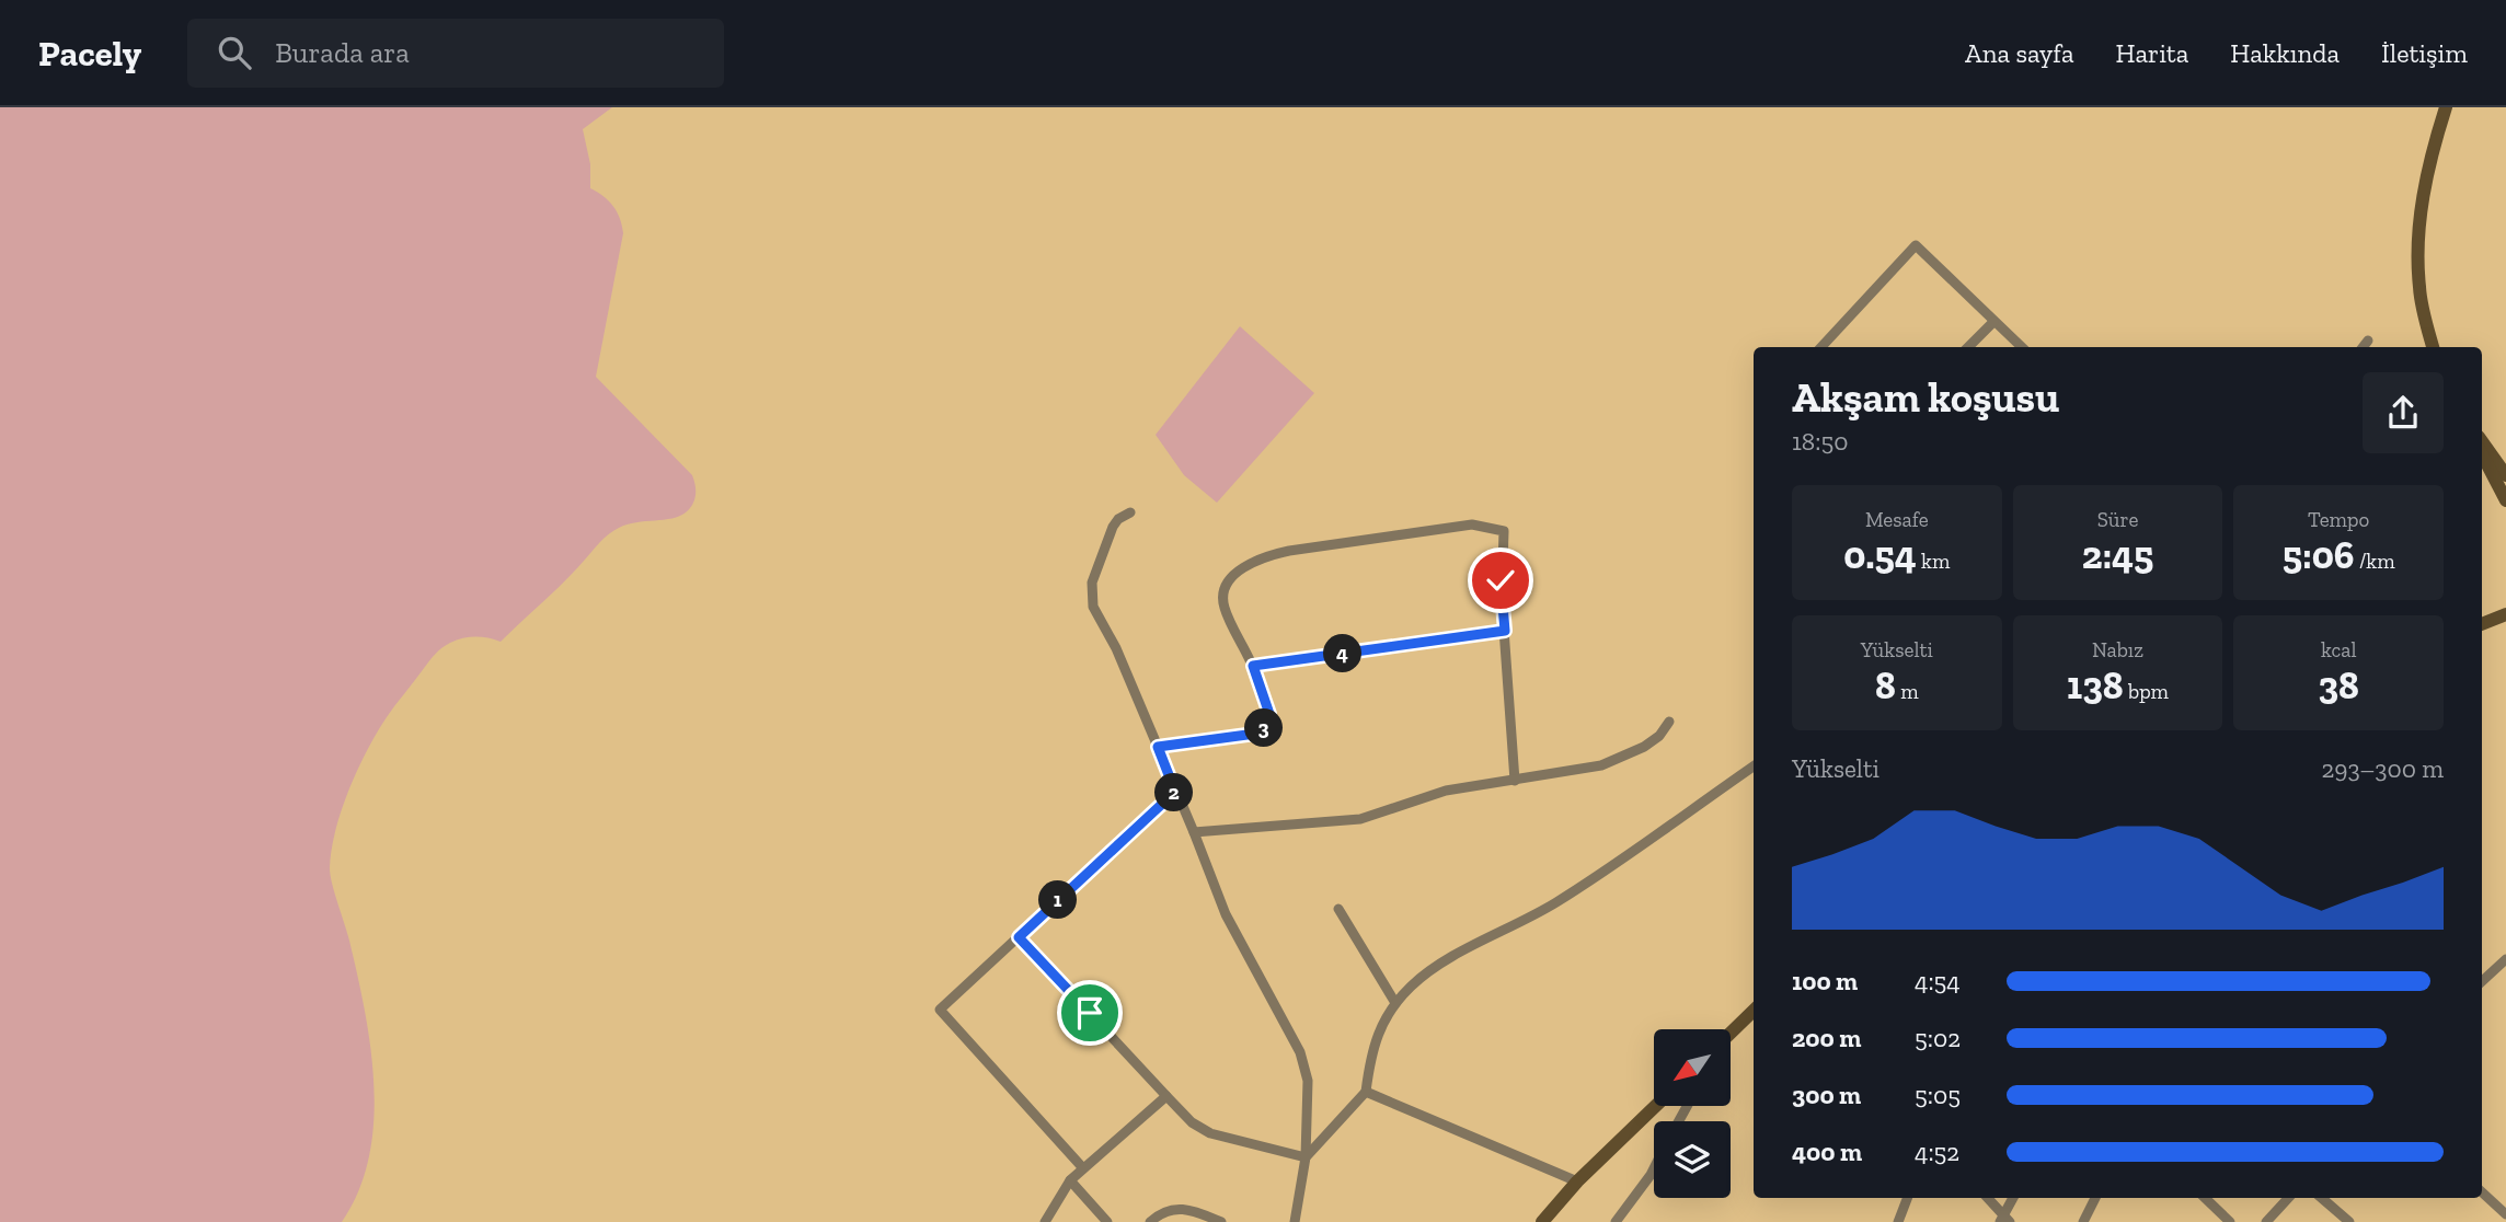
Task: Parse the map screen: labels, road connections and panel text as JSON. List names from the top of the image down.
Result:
{
  "north": "bottom left",
  "page": {
    "header": "Pacely",
    "search": "Burada ara",
    "nav": [
      "Ana sayfa",
      "Harita",
      "Hakkında",
      "İletişim"
    ],
    "heading": ["Akşam koşusu", "18:50"],
    "stats": [
      ["Mesafe", "0.54 km"],
      ["Süre", "2:45"],
      ["Tempo", "5:06 /km"],
      ["Yükselti", "8 m"],
      ["Nabız", "138 bpm"],
      ["kcal", "38"]
    ],
    "pins": [
      "4",
      "3",
      "2",
      "1"
    ],
    "chart": ["Yükselti", "293–300 m"],
    "list": [
      {
        "name": "100 m",
        "note": "4:54"
      },
      {
        "name": "200 m",
        "note": "5:02"
      },
      {
        "name": "300 m",
        "note": "5:05"
      },
      {
        "name": "400 m",
        "note": "4:52"
      }
    ]
  }
}
